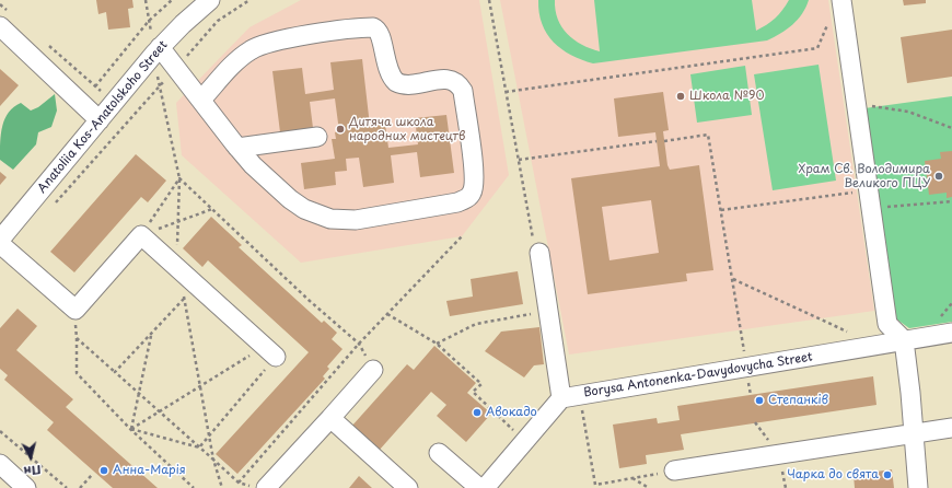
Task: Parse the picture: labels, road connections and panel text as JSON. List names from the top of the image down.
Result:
{
  "streets": {
    "street": ["Anatoliia Kos-Anatolskoho Street", "Borysa Antonenka-Davydovycha Street"]
  },
  "places": [
    "Школа №90",
    "Дитяча школа народних мистецтв",
    "Храм Св. Володимира Великого ПЦУ",
    "Степанків",
    "Авокадо",
    "Анна-Марія",
    "Чарка до свята"
  ],
  "north": "bottom"
}
